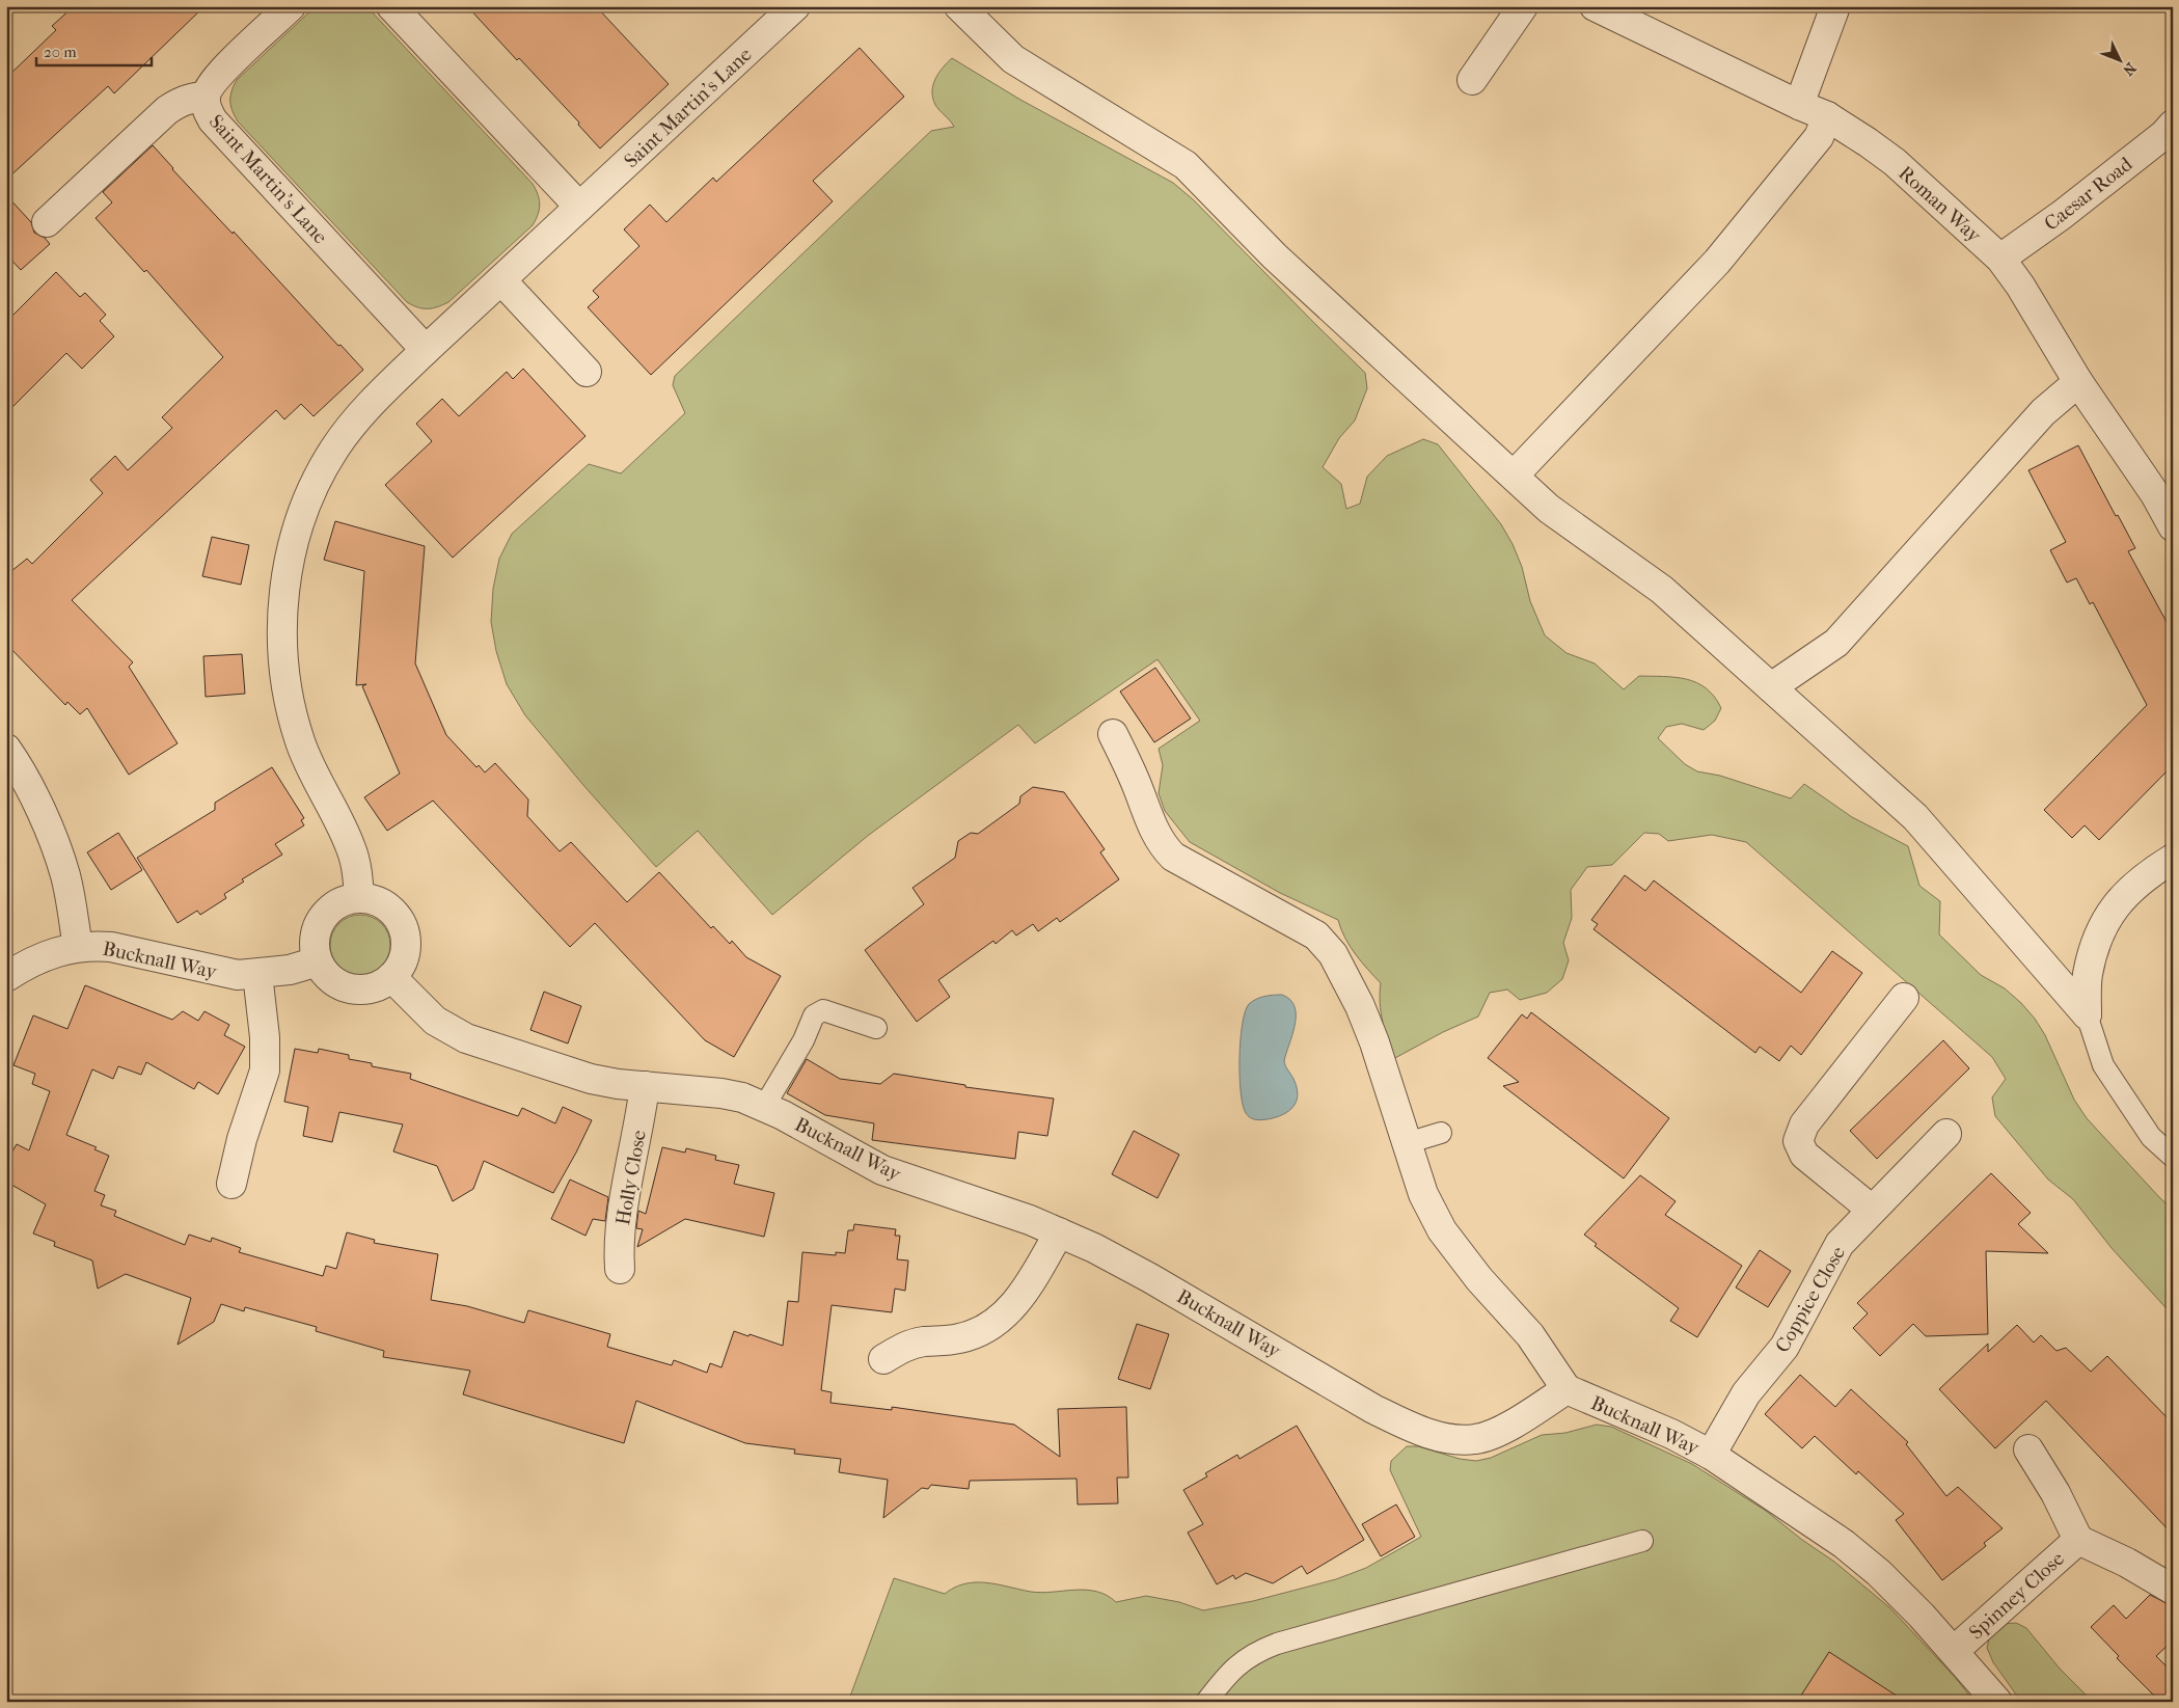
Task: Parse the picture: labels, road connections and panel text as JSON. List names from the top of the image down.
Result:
{
  "streets": {
    "street": [
      "Saint Martin's Lane",
      "Caesar Road",
      "Roman Way",
      "Bucknall Way",
      "Holly Close",
      "Coppice Close",
      "Spinney Close"
    ]
  },
  "crossings": [
    ["Saint Martin's Lane", "Bucknall Way"],
    ["Caesar Road", "Roman Way"],
    ["Bucknall Way", "Holly Close"],
    ["Bucknall Way", "Coppice Close"],
    ["Bucknall Way", "Spinney Close"]
  ],
  "scale_bar": "20 m",
  "north": "bottom right"
}
